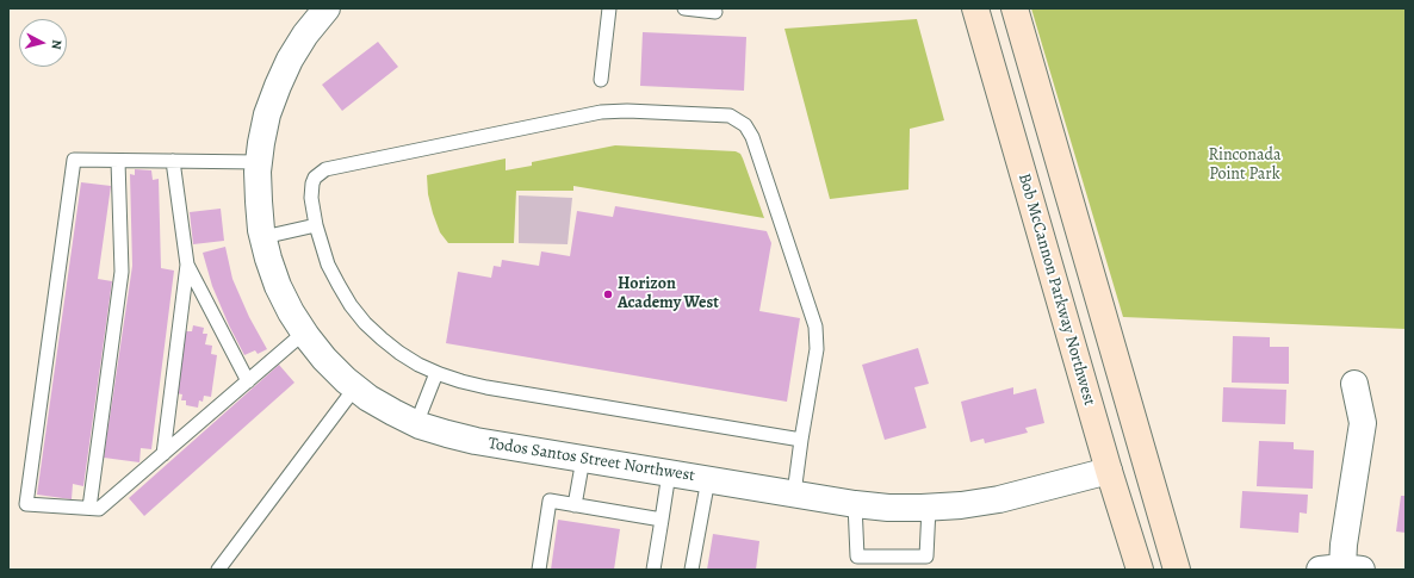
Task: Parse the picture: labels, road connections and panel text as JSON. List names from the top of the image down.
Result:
{
  "streets": {
    "street": ["Bob McCannon Parkway Northwest", "Todos Santos Street Northwest"]
  },
  "crossings": [
    ["Bob McCannon Parkway Northwest", "Todos Santos Street Northwest"]
  ],
  "parks": ["Rinconada Point Park"],
  "places": ["Horizon Academy West"],
  "north": "right"
}
